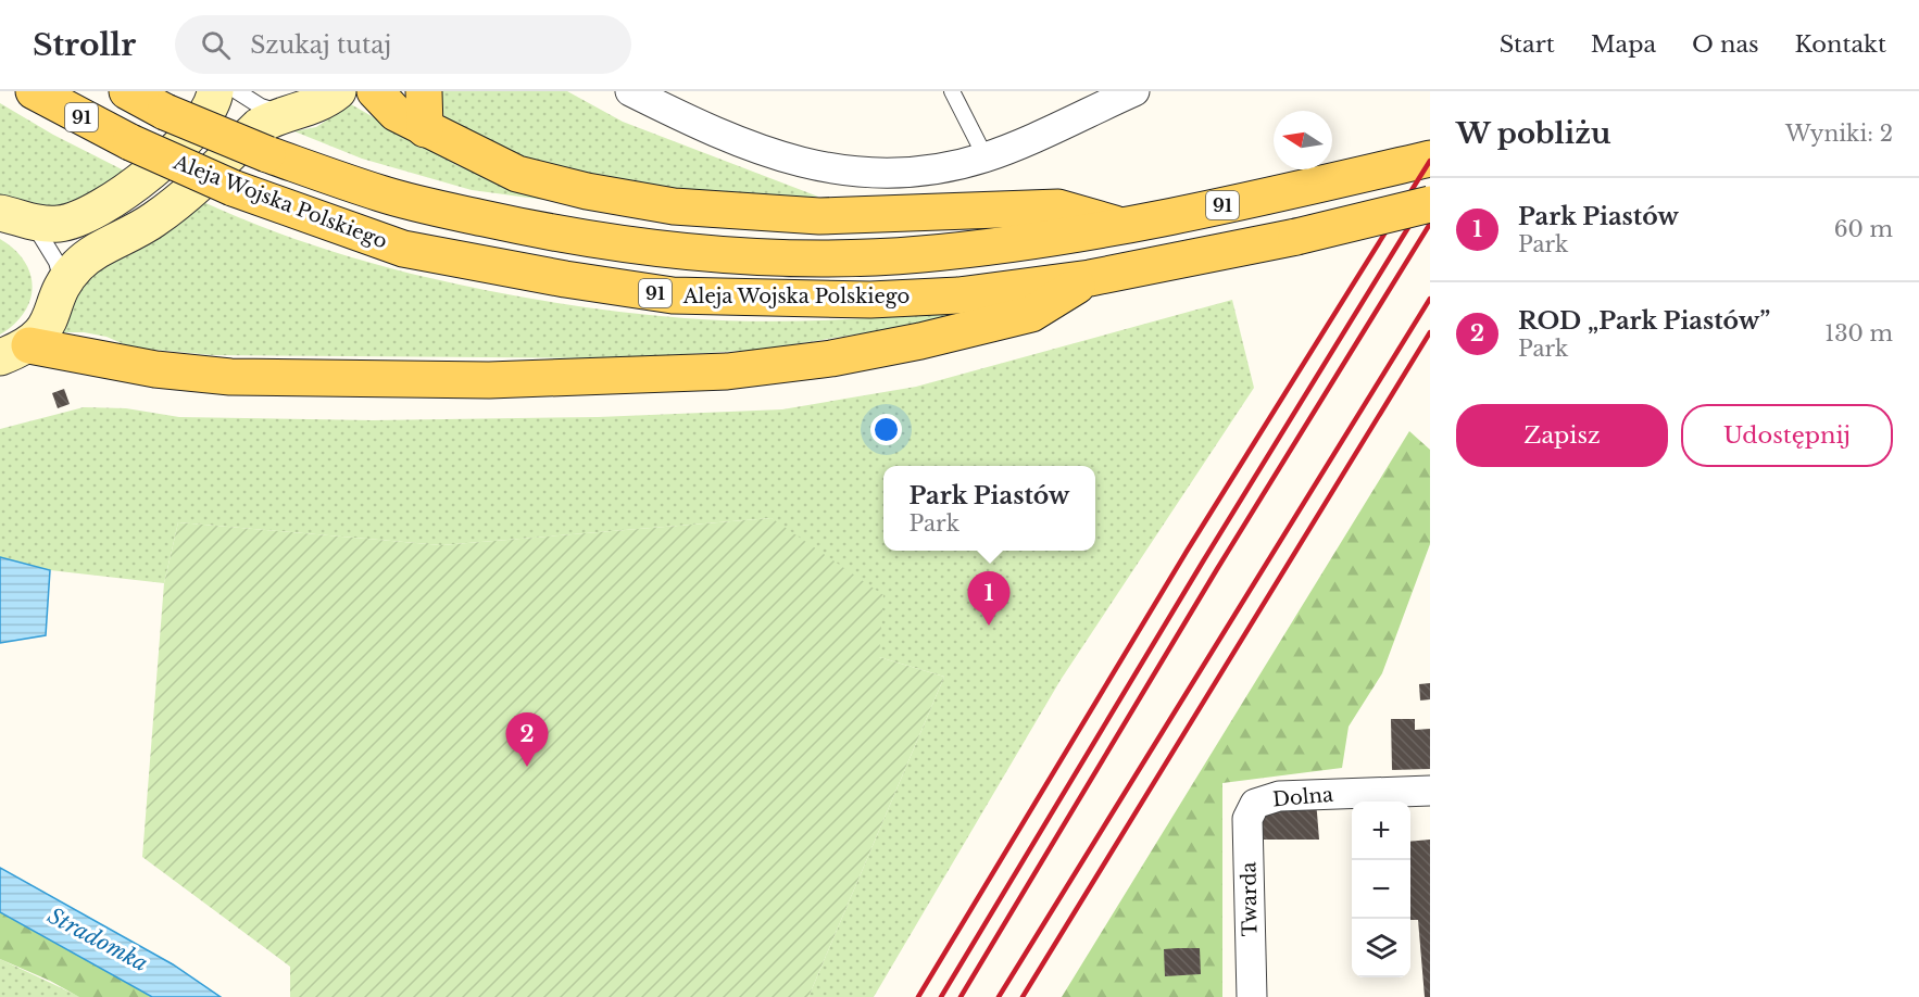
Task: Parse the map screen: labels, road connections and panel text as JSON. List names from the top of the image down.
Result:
{
  "streets": {
    "main road": ["91", "Aleja Wojska Polskiego"],
    "street": ["Dolna", "Twarda"]
  },
  "crossings": [
    ["Dolna", "Twarda"]
  ],
  "water": ["Stradomka"],
  "north": "left",
  "page": {
    "header": "Strollr",
    "search": "Szukaj tutaj",
    "nav": [
      "Start",
      "Mapa",
      "O nas",
      "Kontakt"
    ],
    "heading": ["W pobliżu", "Wyniki: 2"],
    "list": [
      {
        "mark": "1",
        "name": "Park Piastów",
        "note": "Park",
        "value": "60 m"
      },
      {
        "mark": "2",
        "name": "ROD „Park Piastów”",
        "note": "Park",
        "value": "130 m"
      }
    ],
    "buttons": ["Zapisz", "Udostępnij"],
    "popup": ["Park Piastów", "Park"],
    "pins": ["1", "2"],
    "map_buttons": ["+", "−"]
  }
}
